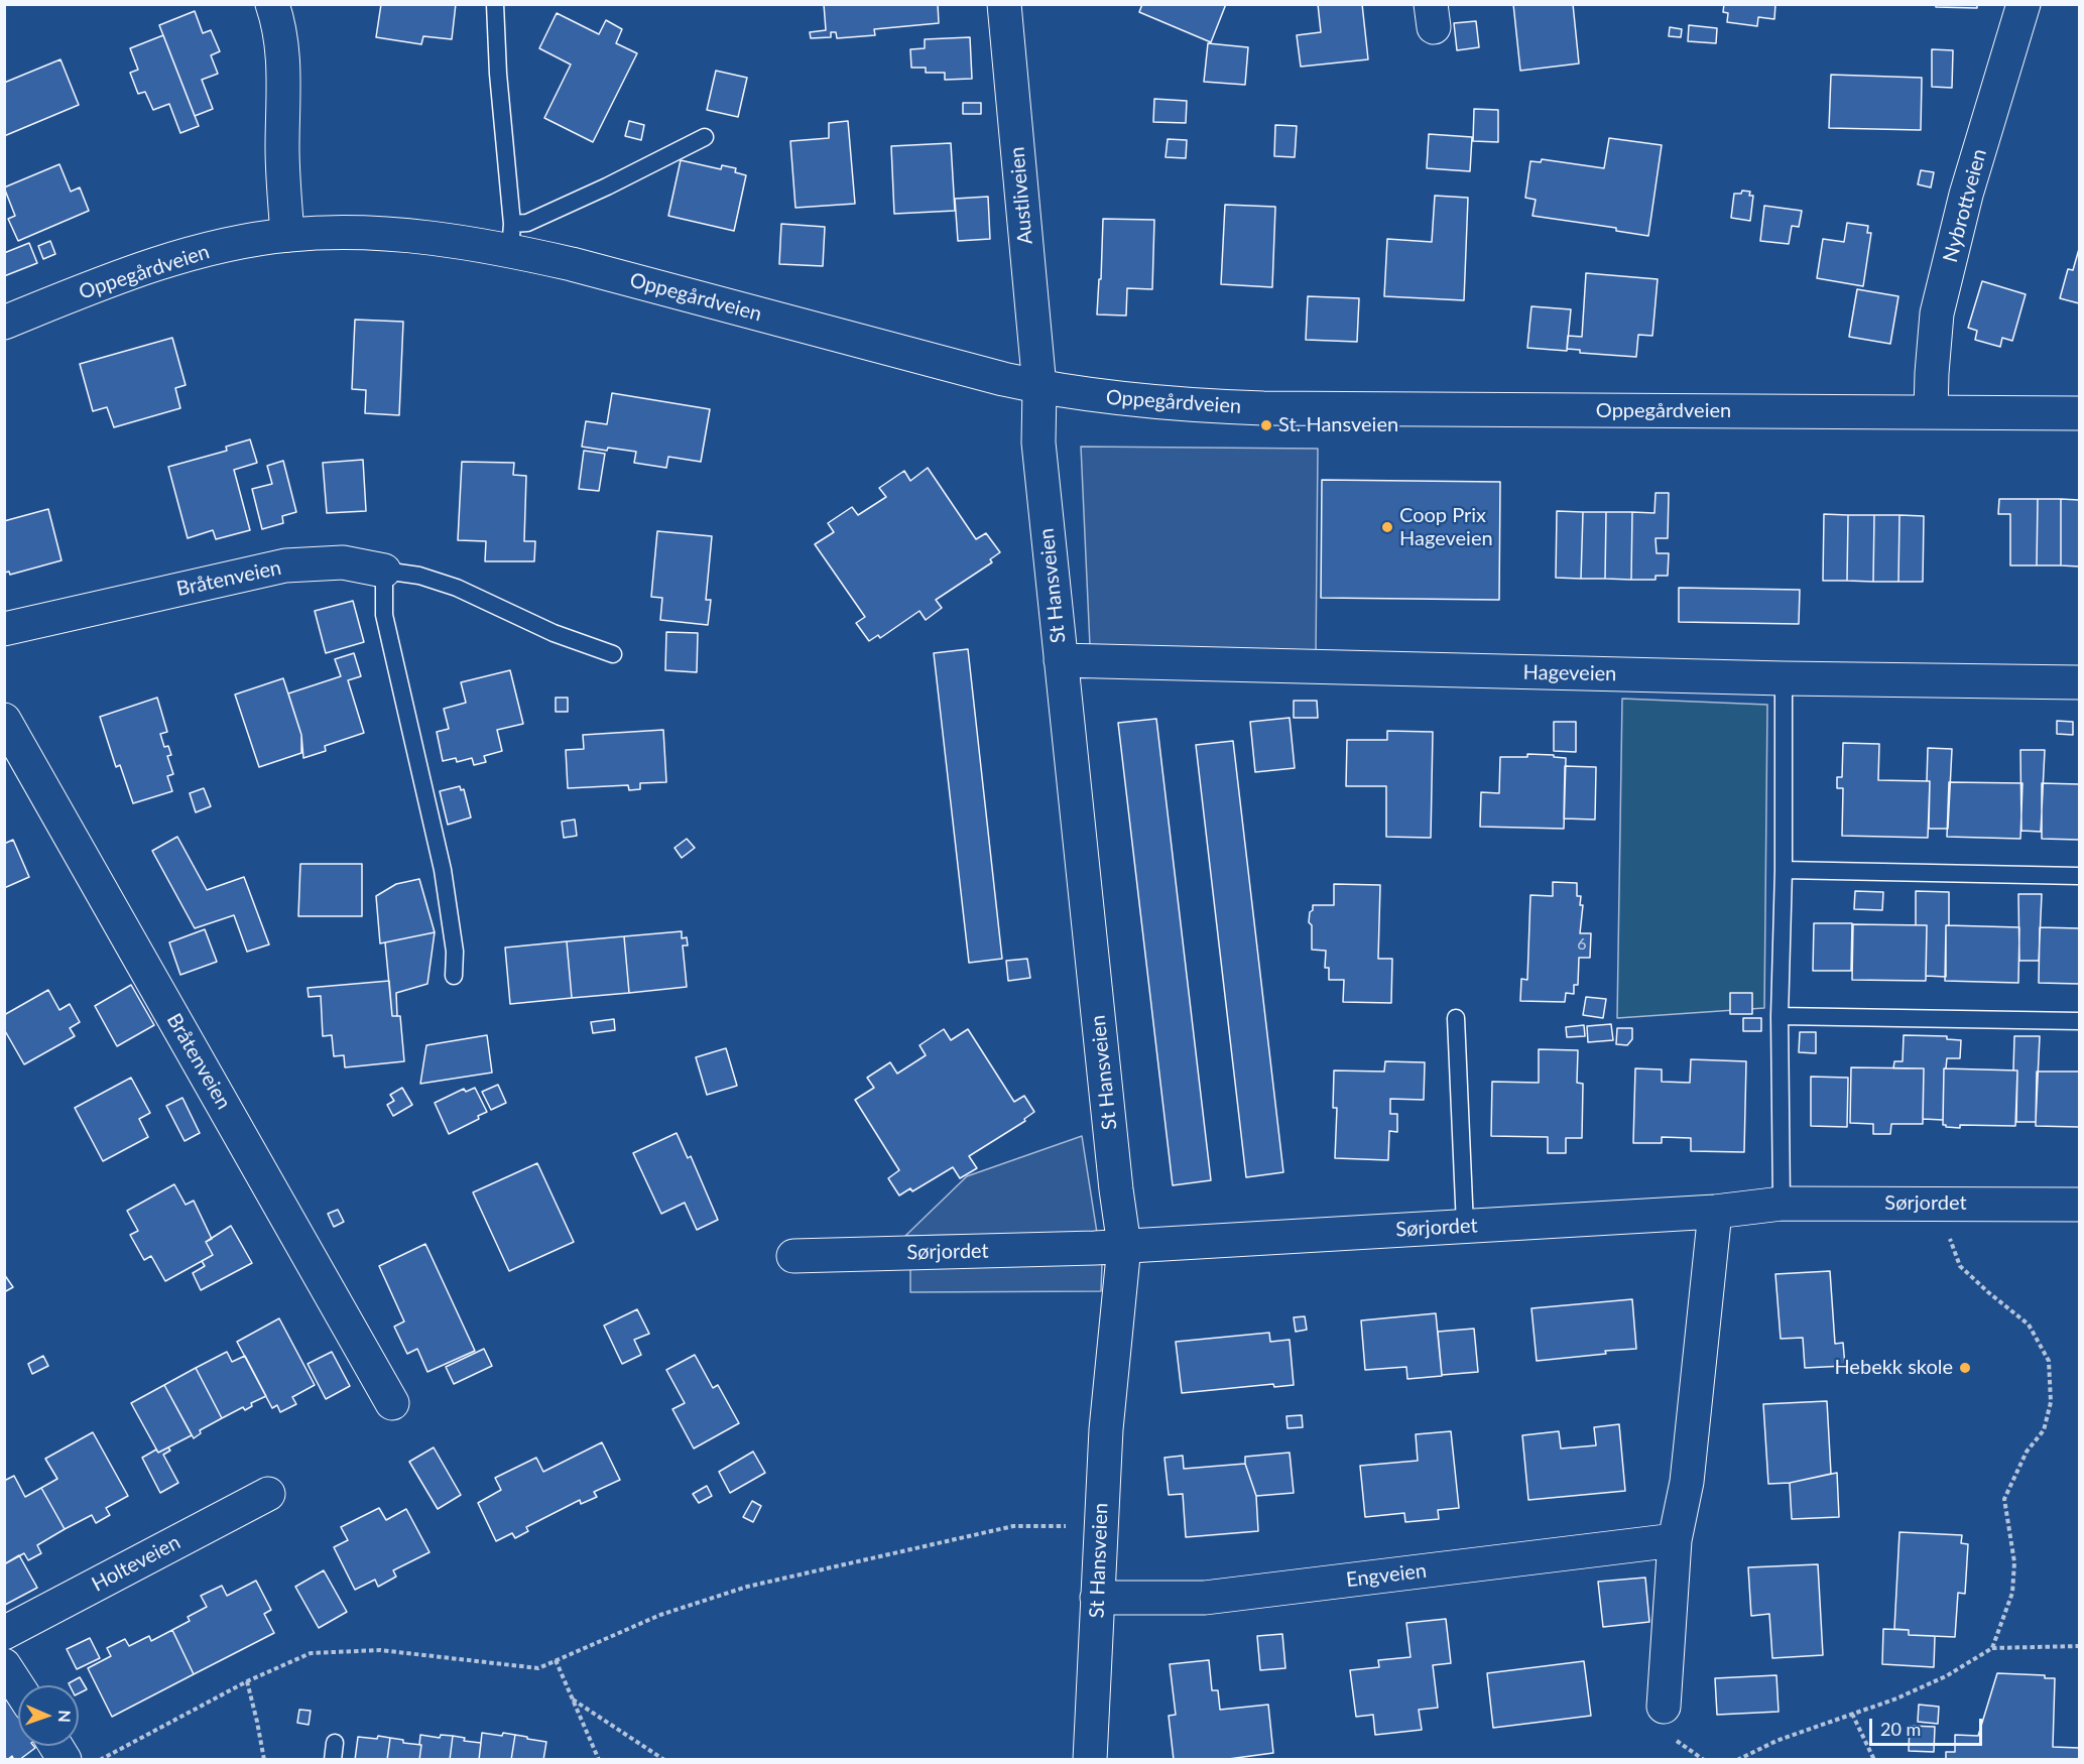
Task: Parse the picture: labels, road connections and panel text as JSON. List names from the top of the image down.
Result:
{
  "streets": {
    "street": [
      "Austliveien",
      "Nybrottveien",
      "Oppegårdveien",
      "Bråtenveien",
      "St Hansveien",
      "Hageveien",
      "Sørjordet",
      "Holteveien",
      "Engveien"
    ]
  },
  "crossings": [
    ["Austliveien", "Oppegårdveien"],
    ["Austliveien", "St Hansveien"],
    ["Nybrottveien", "Oppegårdveien"],
    ["Oppegårdveien", "St Hansveien"],
    ["St Hansveien", "Hageveien"],
    ["St Hansveien", "Sørjordet"],
    ["St Hansveien", "Engveien"]
  ],
  "places": ["St. Hansveien", "Coop Prix Hageveien", "Hebekk skole"],
  "house_numbers": ["6"],
  "scale_bar": "20 m",
  "north": "right"
}
